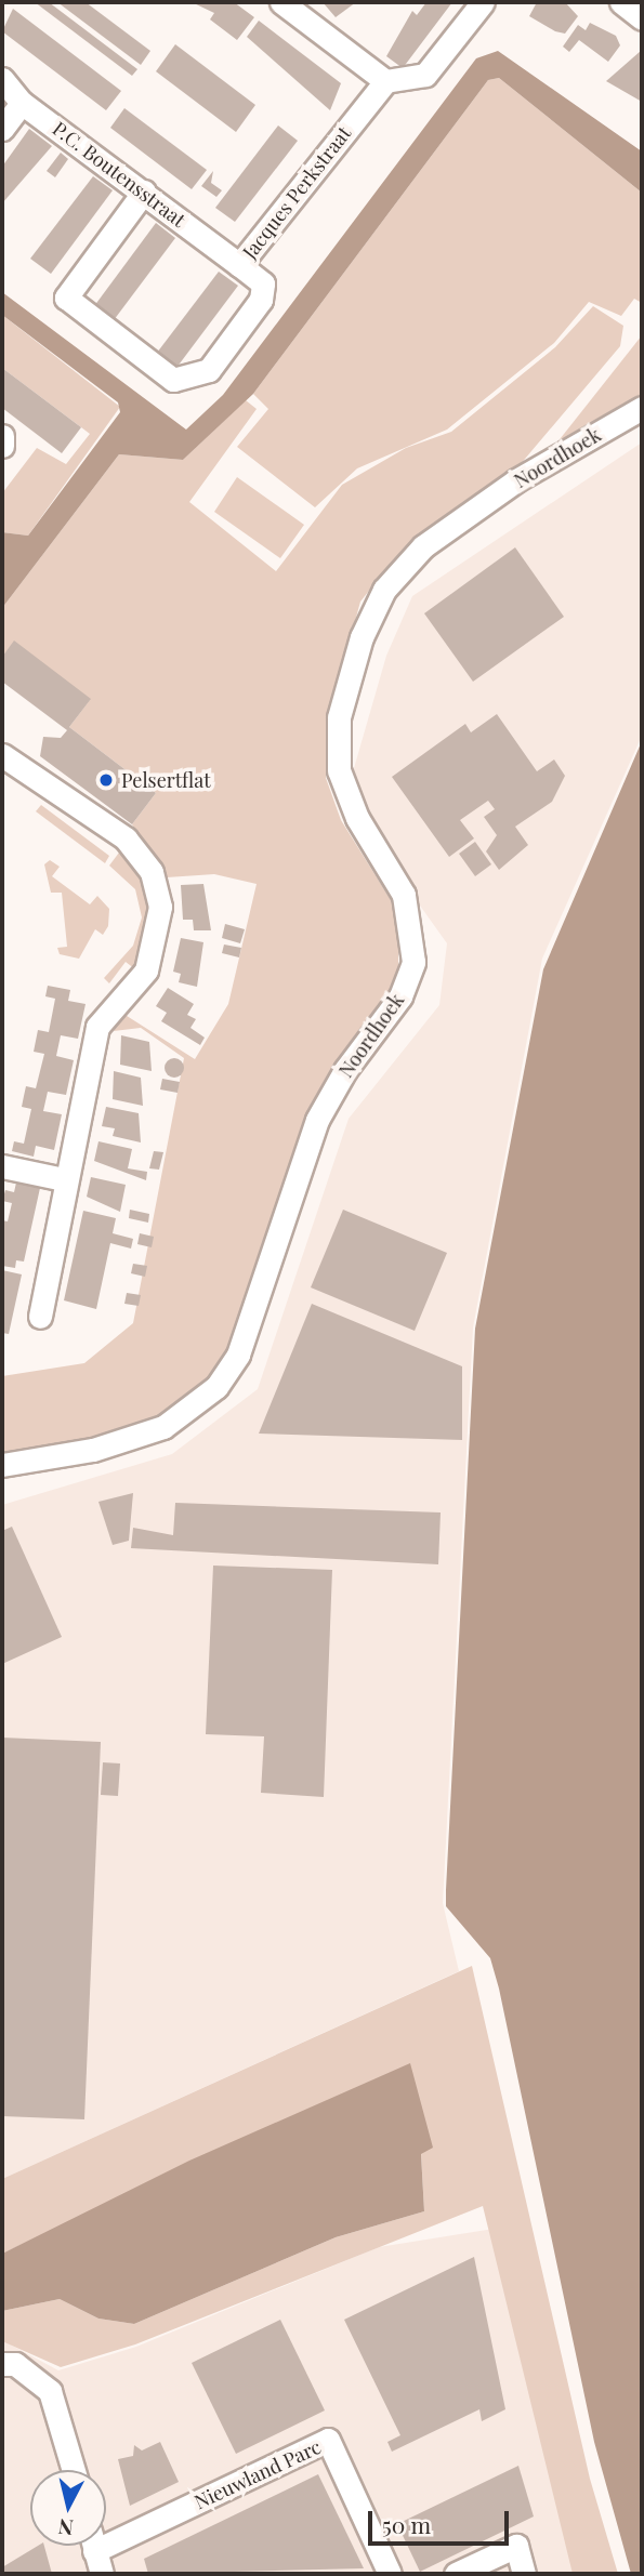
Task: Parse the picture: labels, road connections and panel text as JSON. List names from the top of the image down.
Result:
{
  "streets": {
    "street": [
      "P.C. Boutensstraat",
      "Jacques Perkstraat",
      "Noordhoek",
      "Nieuwland Parc"
    ]
  },
  "crossings": [
    ["P.C. Boutensstraat", "Jacques Perkstraat"]
  ],
  "places": ["Pelsertflat"],
  "scale_bar": "50 m",
  "north": "bottom"
}
